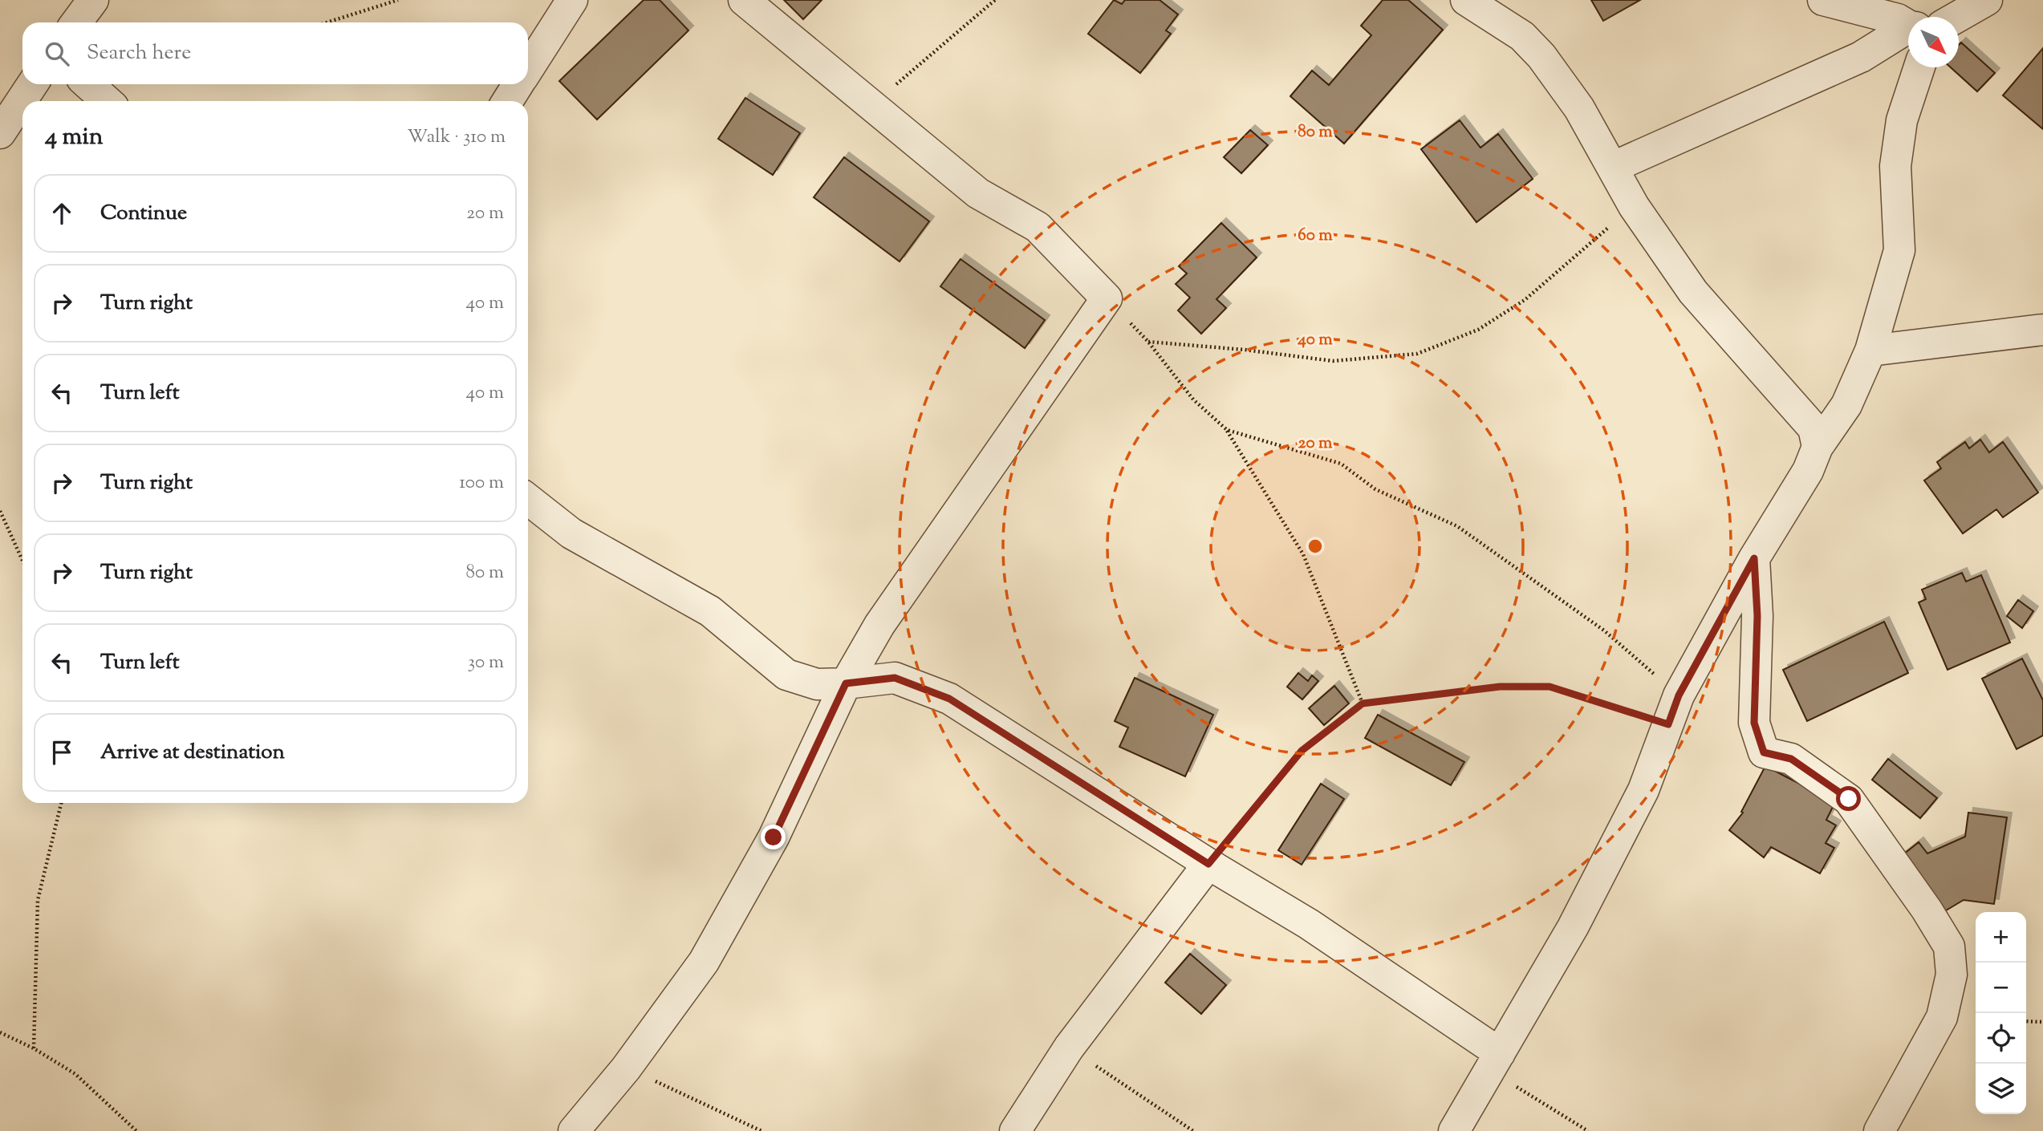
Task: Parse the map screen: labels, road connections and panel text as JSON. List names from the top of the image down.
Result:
{
  "north": "bottom right",
  "page": {
    "search": "Search here",
    "heading": ["4 min", "Walk · 310 m"],
    "list": [
      ["Continue", "20 m"],
      ["Turn right", "40 m"],
      ["Turn left", "40 m"],
      ["Turn right", "100 m"],
      ["Turn right", "80 m"],
      ["Turn left", "30 m"],
      "Arrive at destination"
    ],
    "map_buttons": ["+", "−"]
  },
  "rings": [
    "80 m",
    "60 m",
    "40 m",
    "20 m"
  ]
}
